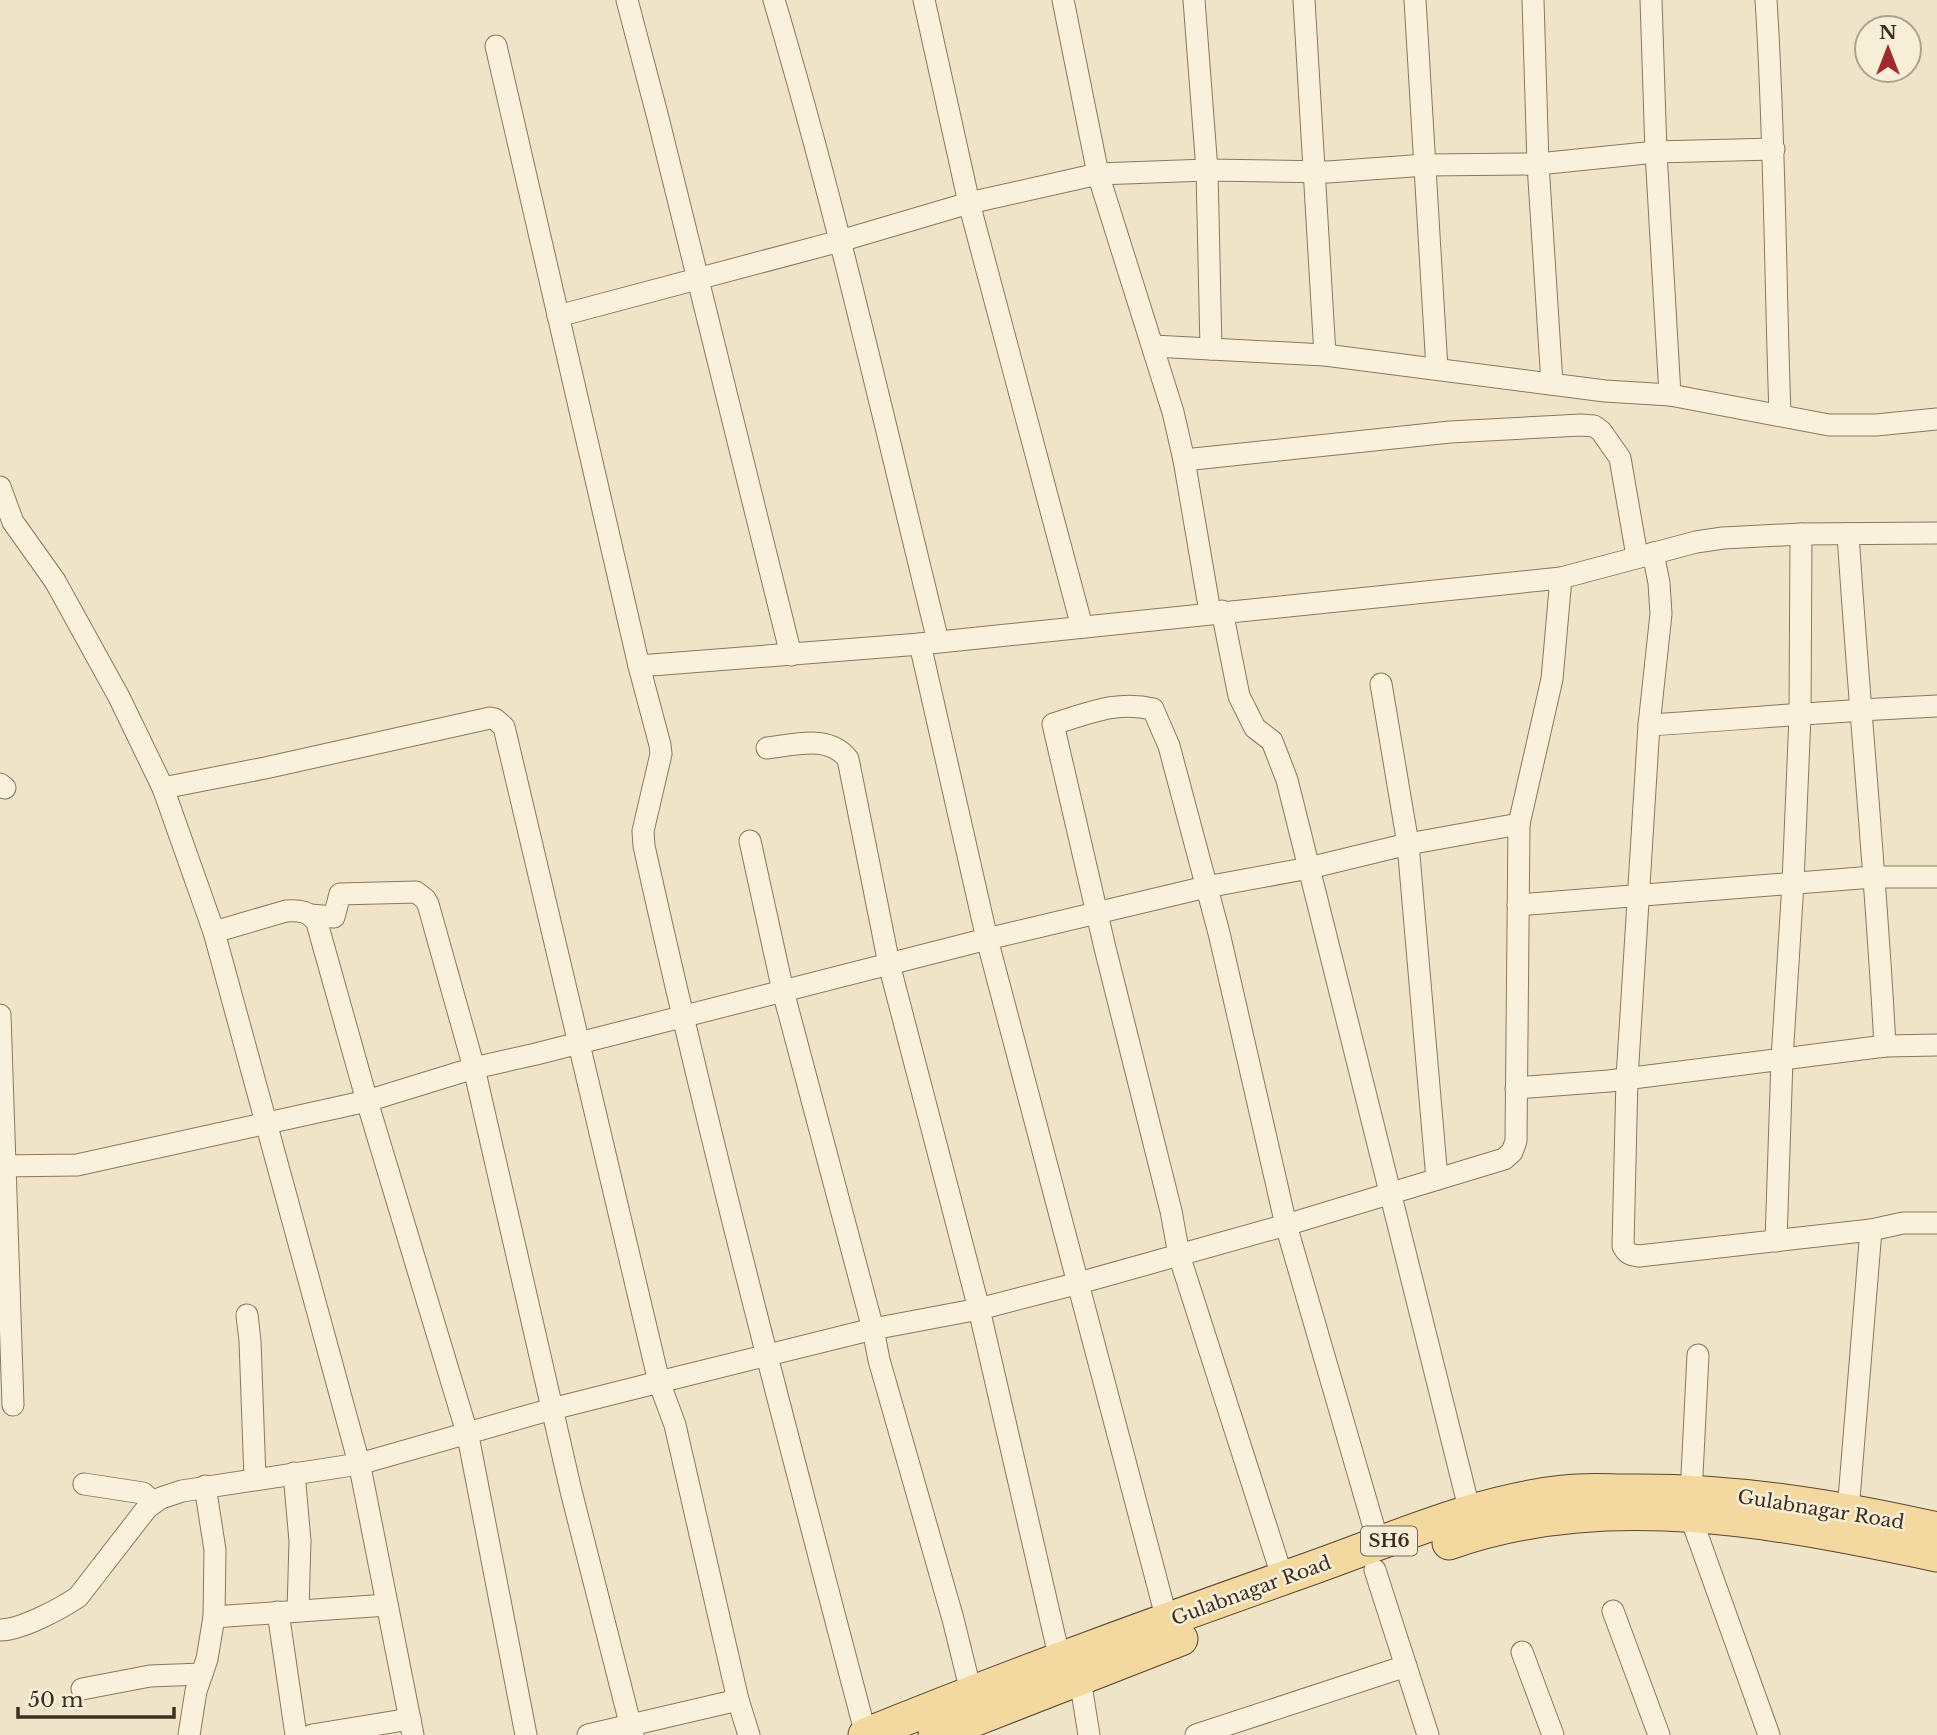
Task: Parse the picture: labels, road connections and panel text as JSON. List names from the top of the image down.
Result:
{
  "streets": {
    "main road": ["Gulabnagar Road", "SH6"]
  },
  "scale_bar": "50 m",
  "north": "top"
}
